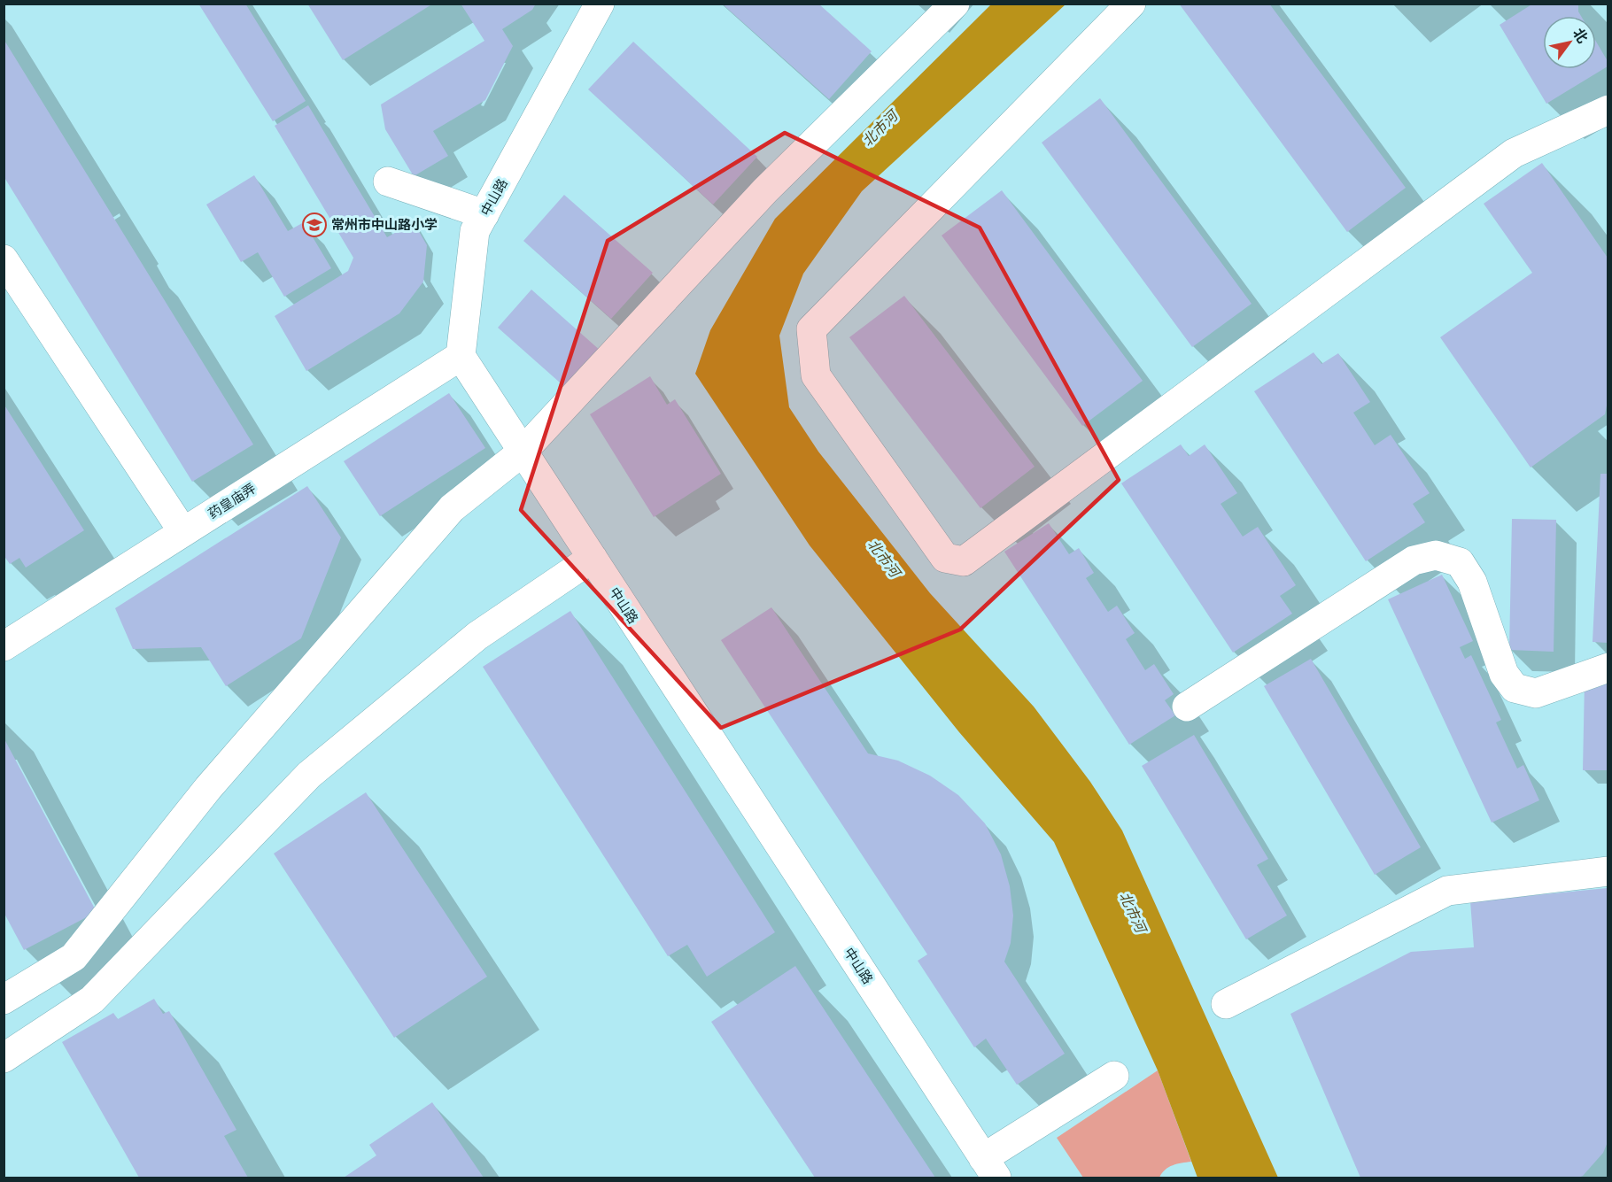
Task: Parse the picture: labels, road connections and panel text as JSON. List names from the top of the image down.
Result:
{
  "streets": {
    "street": ["中山路", "药皇庙弄"]
  },
  "crossings": [
    ["中山路", "药皇庙弄"]
  ],
  "water": ["北市河"],
  "places": {
    "school or university": ["常州市中山路小学"]
  },
  "north": "top right"
}
